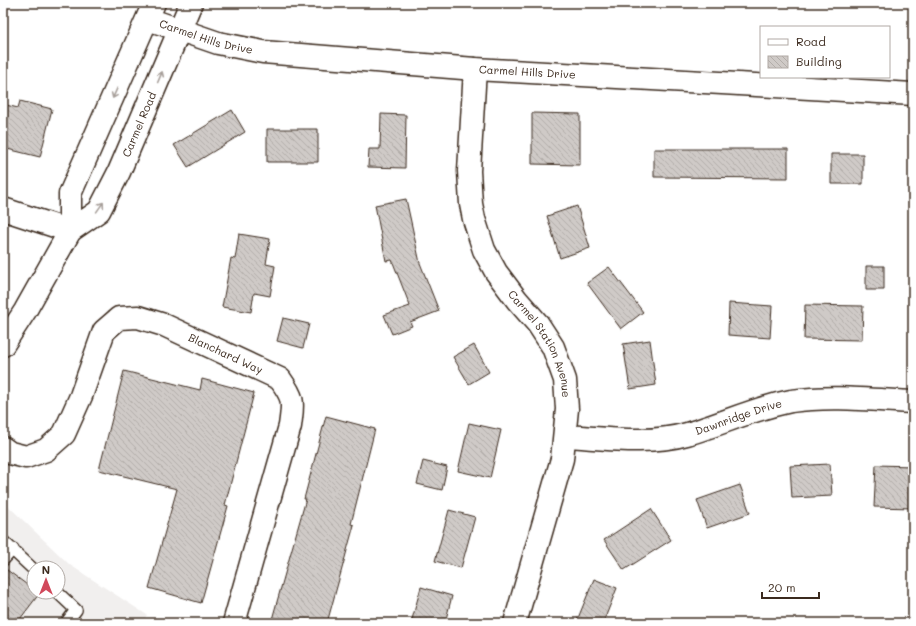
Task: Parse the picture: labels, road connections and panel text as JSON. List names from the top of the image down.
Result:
{
  "streets": {
    "street": [
      "Carmel Hills Drive",
      "Carmel Road",
      "Carmel Station Avenue",
      "Blanchard Way",
      "Dawnridge Drive"
    ]
  },
  "crossings": [
    ["Carmel Hills Drive", "Carmel Road"],
    ["Carmel Hills Drive", "Carmel Station Avenue"],
    ["Carmel Station Avenue", "Dawnridge Drive"]
  ],
  "legend": ["Road", "Building"],
  "scale_bar": "20 m",
  "north": "top"
}
